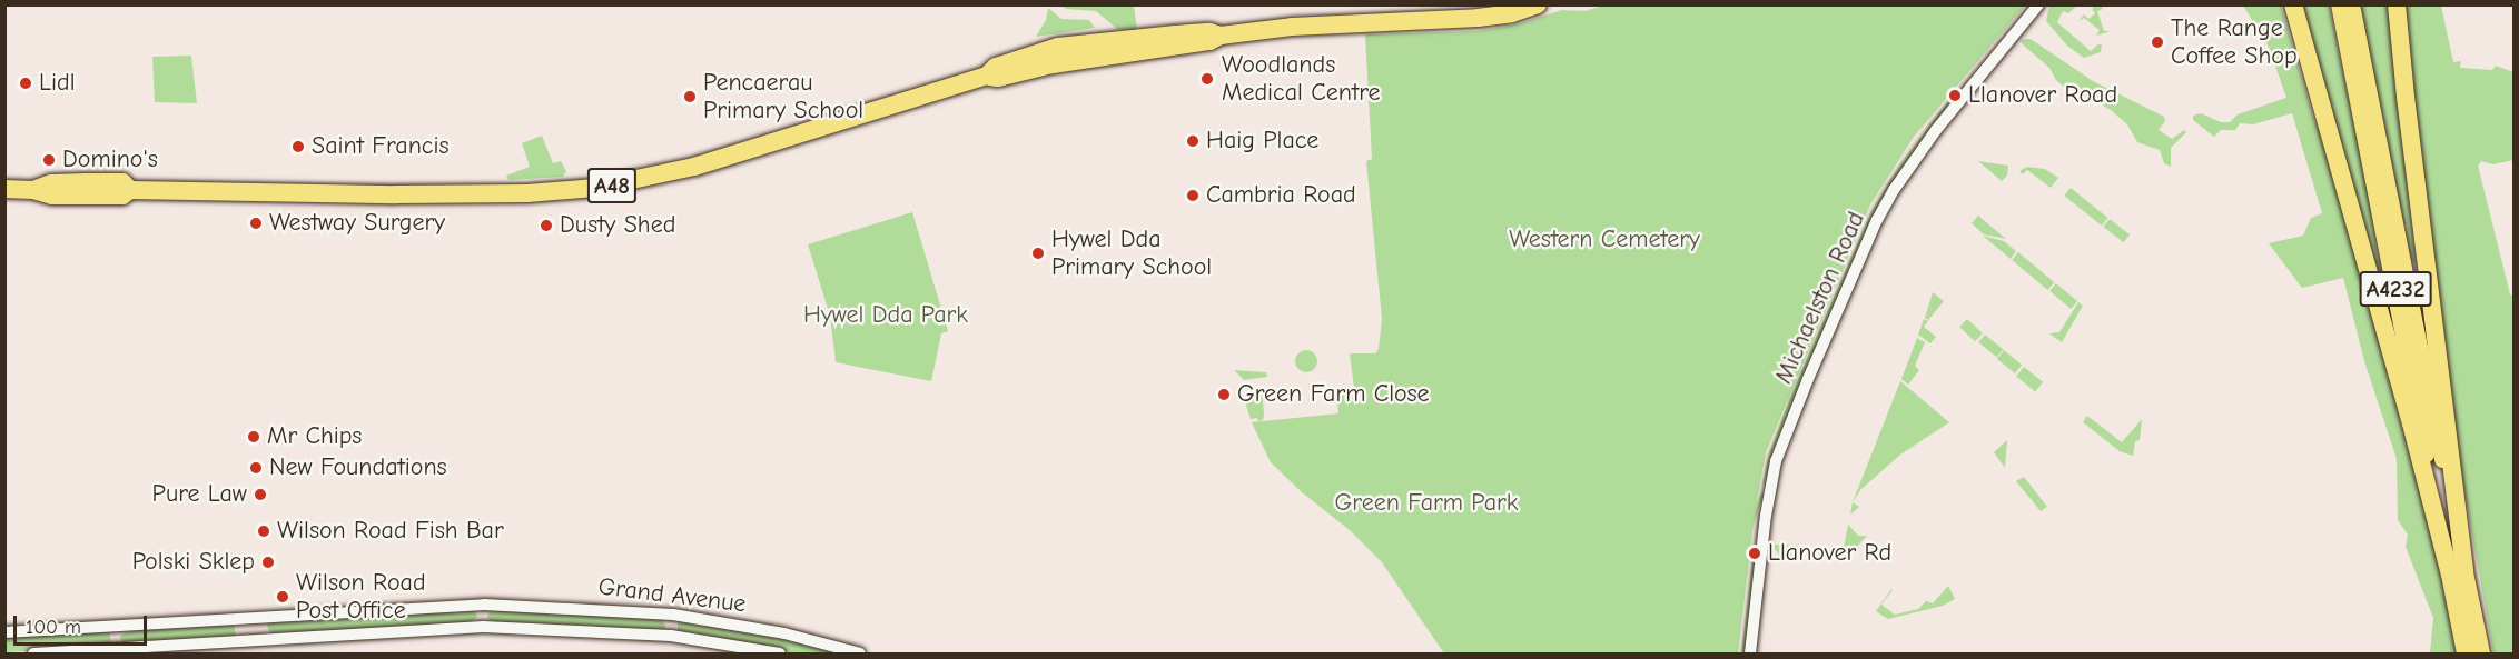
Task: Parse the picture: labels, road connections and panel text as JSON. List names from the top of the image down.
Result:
{
  "streets": {
    "highway": ["A48", "A4232"],
    "street": ["Michaelston Road", "Grand Avenue"]
  },
  "parks": ["Western Cemetery", "Hywel Dda Park", "Green Farm Park"],
  "places": [
    "The Range Coffee Shop",
    "Woodlands Medical Centre",
    "Lidl",
    "Llanover Road",
    "Pencaerau Primary School",
    "Haig Place",
    "Saint Francis",
    "Domino's",
    "Cambria Road",
    "Westway Surgery",
    "Dusty Shed",
    "Hywel Dda Primary School",
    "Green Farm Close",
    "Mr Chips",
    "New Foundations",
    "Pure Law",
    "Wilson Road Fish Bar",
    "Llanover Rd",
    "Polski Sklep",
    "Wilson Road Post Office"
  ],
  "scale_bar": "100 m"
}
